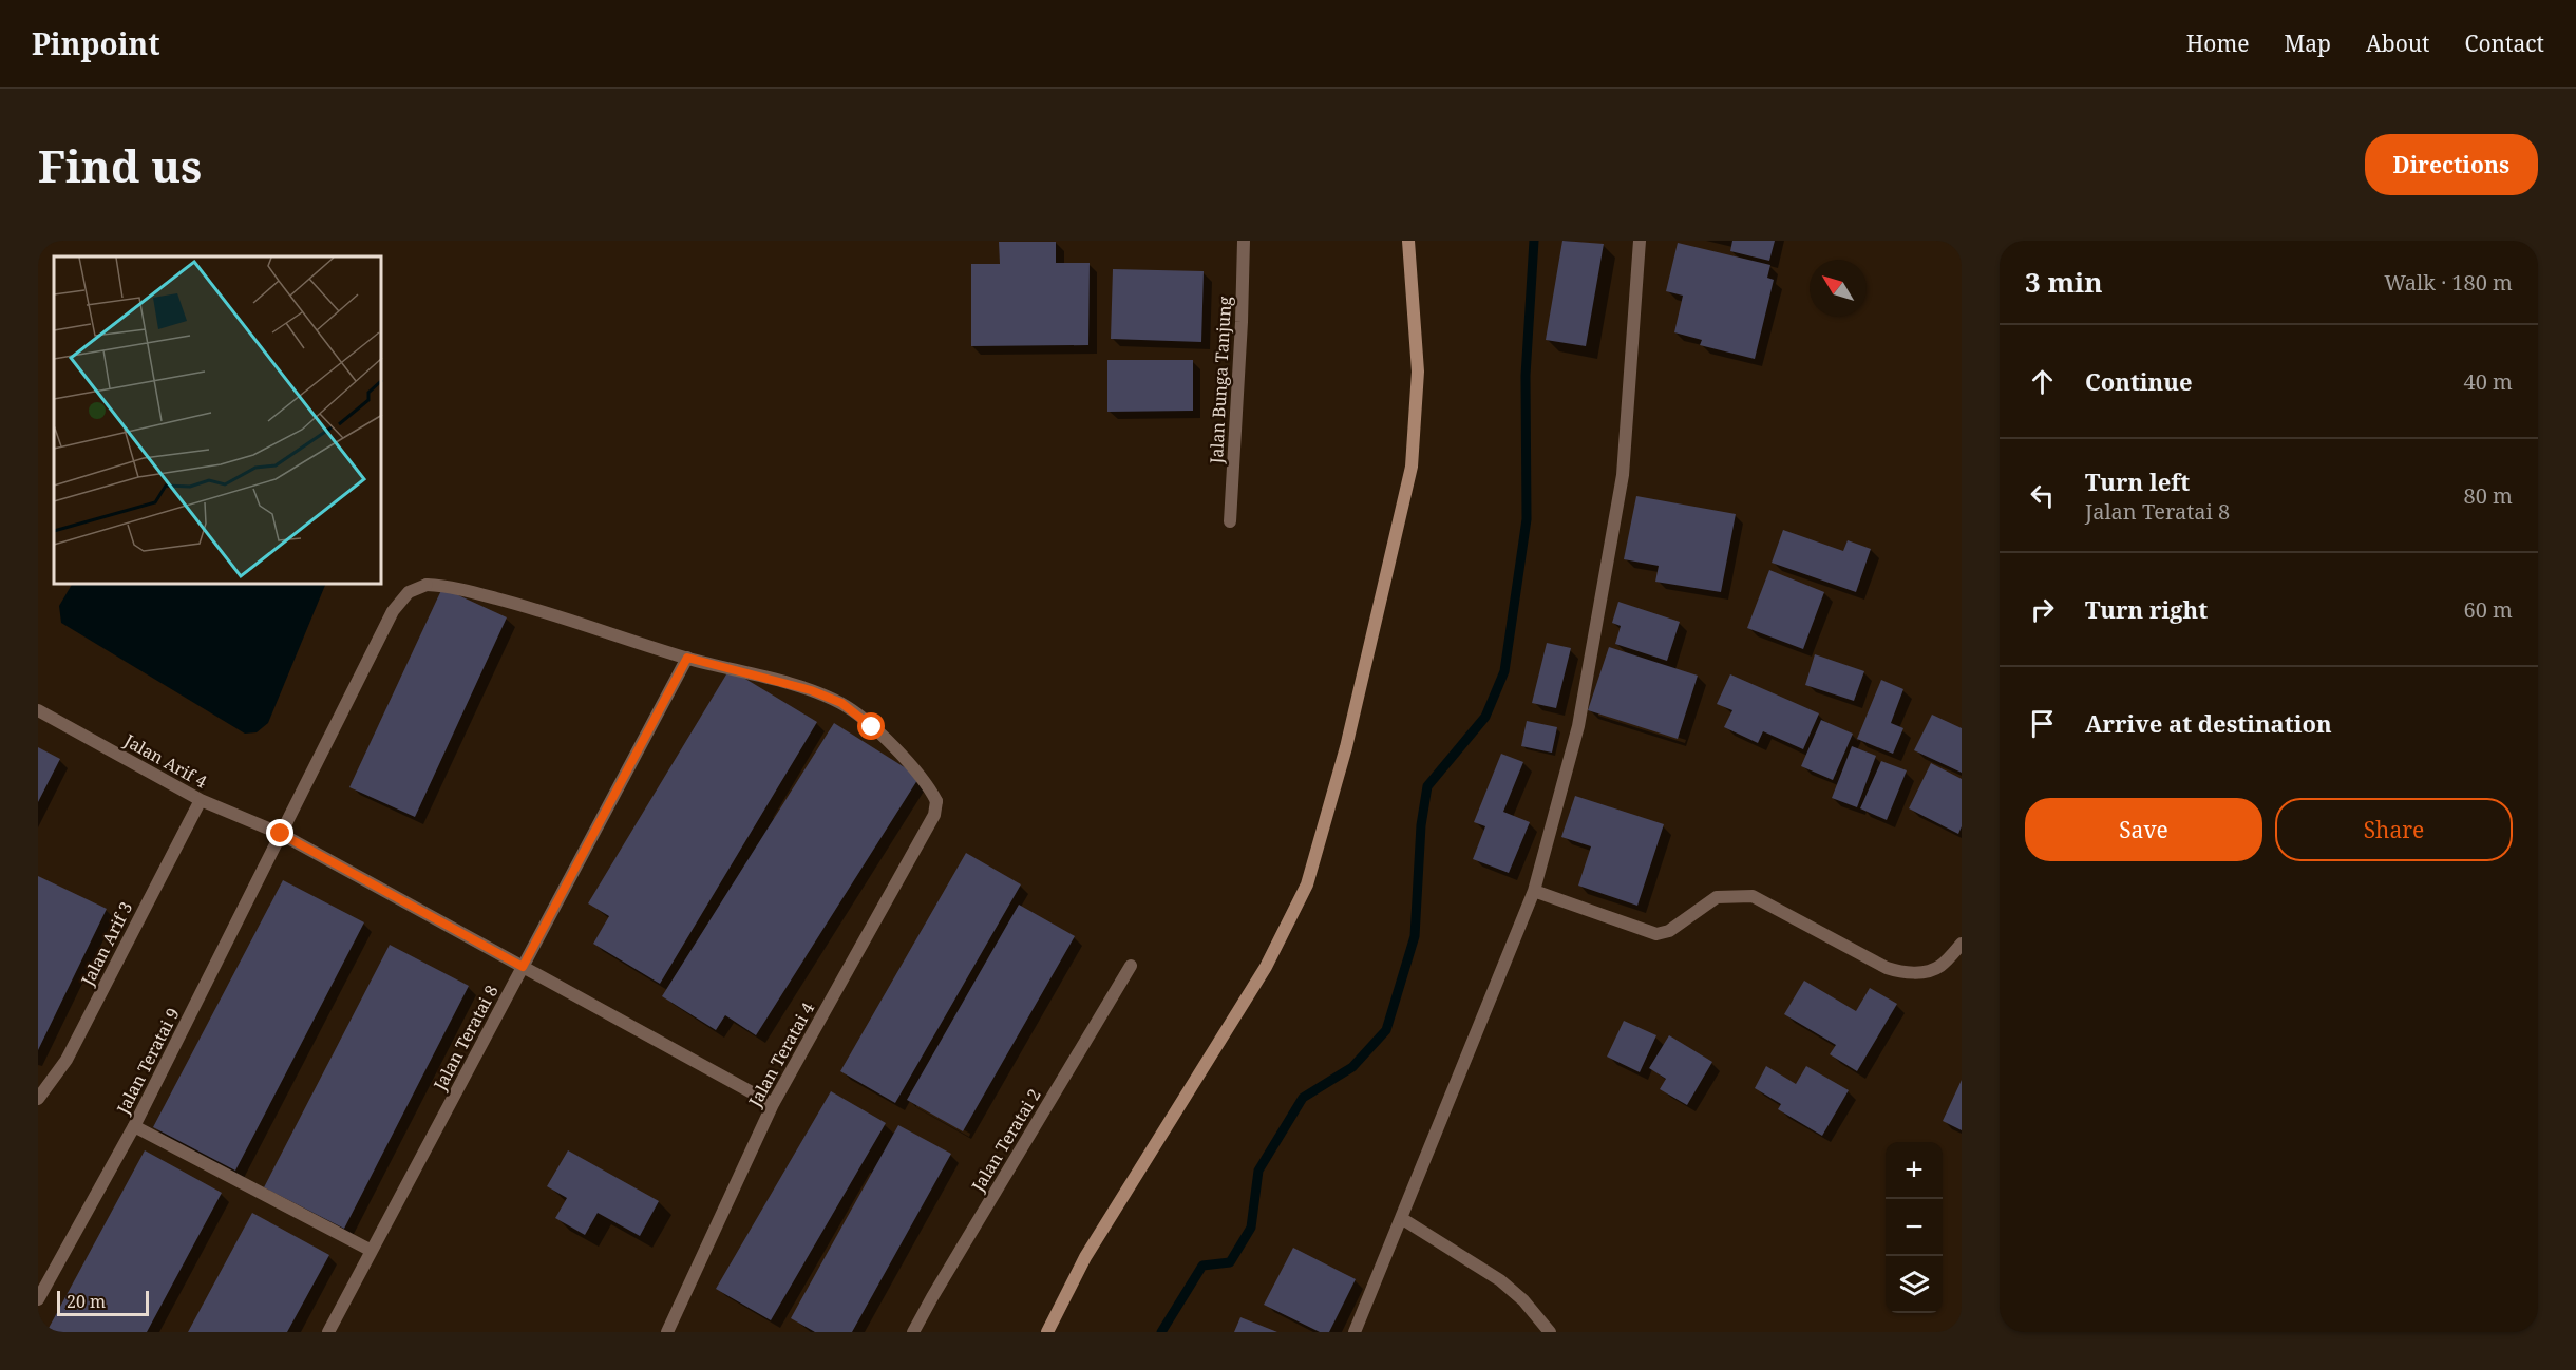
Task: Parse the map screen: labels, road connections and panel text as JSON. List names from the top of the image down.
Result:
{
  "streets": {
    "street": [
      "Jalan Bunga Tanjung",
      "Jalan Arif 4",
      "Jalan Arif 3",
      "Jalan Teratai 8",
      "Jalan Teratai 4",
      "Jalan Teratai 9",
      "Jalan Teratai 2"
    ]
  },
  "crossings": [
    ["Jalan Arif 4", "Jalan Arif 3"],
    ["Jalan Arif 4", "Jalan Teratai 8"],
    ["Jalan Arif 4", "Jalan Teratai 4"],
    ["Jalan Arif 4", "Jalan Teratai 9"],
    ["Jalan Teratai 8", "Jalan Teratai 4"],
    ["Jalan Teratai 8", "Jalan Teratai 9"],
    ["Jalan Teratai 4", "Jalan Teratai 9"]
  ],
  "scale_bar": "20 m",
  "north": "top left",
  "page": {
    "header": "Pinpoint",
    "nav": [
      "Home",
      "Map",
      "About",
      "Contact"
    ],
    "buttons": [
      "Directions",
      ["Save", "Share"]
    ],
    "title": "Find us",
    "heading": ["3 min", "Walk · 180 m"],
    "list": [
      ["Continue", "40 m"],
      ["Turn left", "Jalan Teratai 8", "80 m"],
      ["Turn right", "60 m"],
      "Arrive at destination"
    ],
    "map_buttons": ["+", "−"],
    "scale": "20 m"
  }
}
